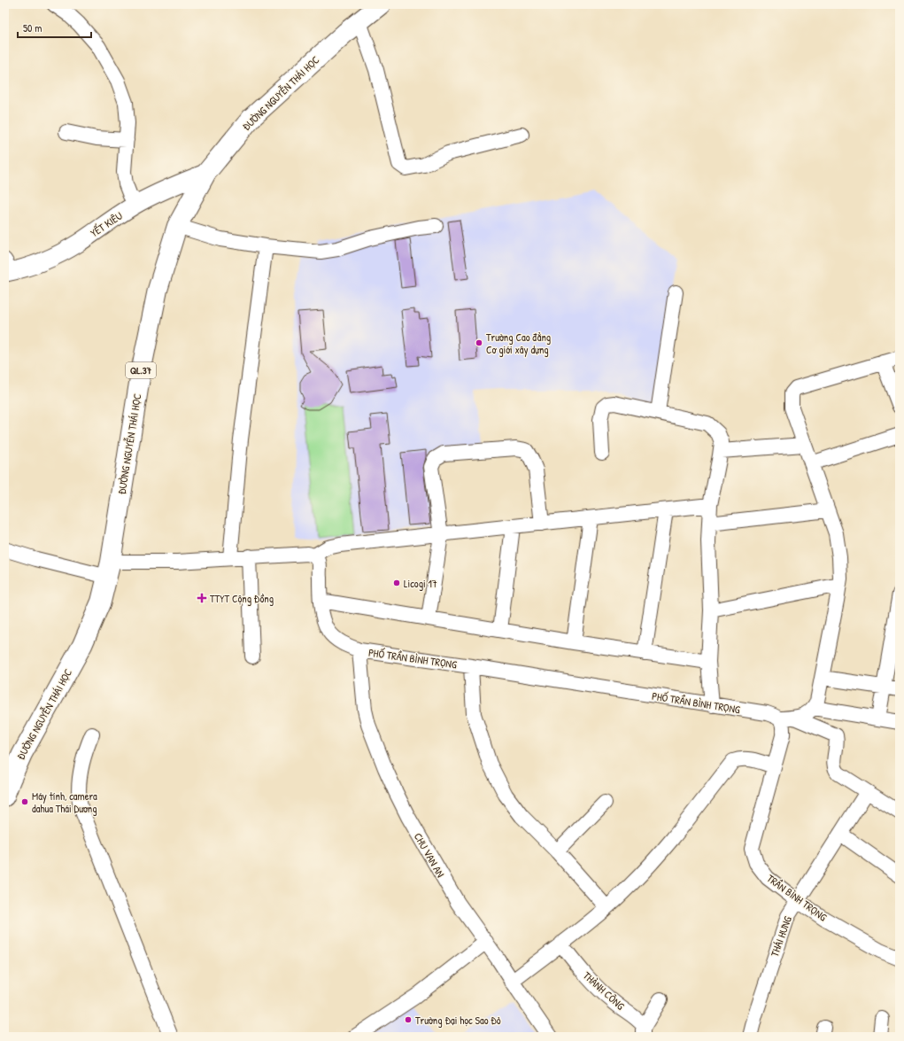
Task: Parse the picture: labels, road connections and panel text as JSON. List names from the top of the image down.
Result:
{
  "streets": {
    "highway": ["ĐƯỜNG NGUYỄN THÁI HỌC", "QL.37"],
    "main road": ["YẾT KIÊU"],
    "street": [
      "PHỐ TRẦN BÌNH TRỌNG",
      "CHU VAN AN",
      "TRẦN BÌNH TRỌNG",
      "THÁI HƯNG",
      "THÀNH CÔNG"
    ]
  },
  "crossings": [
    ["ĐƯỜNG NGUYỄN THÁI HỌC", "YẾT KIÊU"],
    ["PHỐ TRẦN BÌNH TRỌNG", "CHU VAN AN"],
    ["PHỐ TRẦN BÌNH TRỌNG", "TRẦN BÌNH TRỌNG"],
    ["TRẦN BÌNH TRỌNG", "THÁI HƯNG"]
  ],
  "places": {
    "other": [
      "Trường Cao đẳng Cơ giới xây dựng",
      "Licogi 17",
      "Máy tính, camera dahua Thái Dương",
      "Trường Đại học Sao Đỏ"
    ],
    "health": ["TTYT Cộng Đồng"]
  },
  "scale_bar": "50 m"
}
